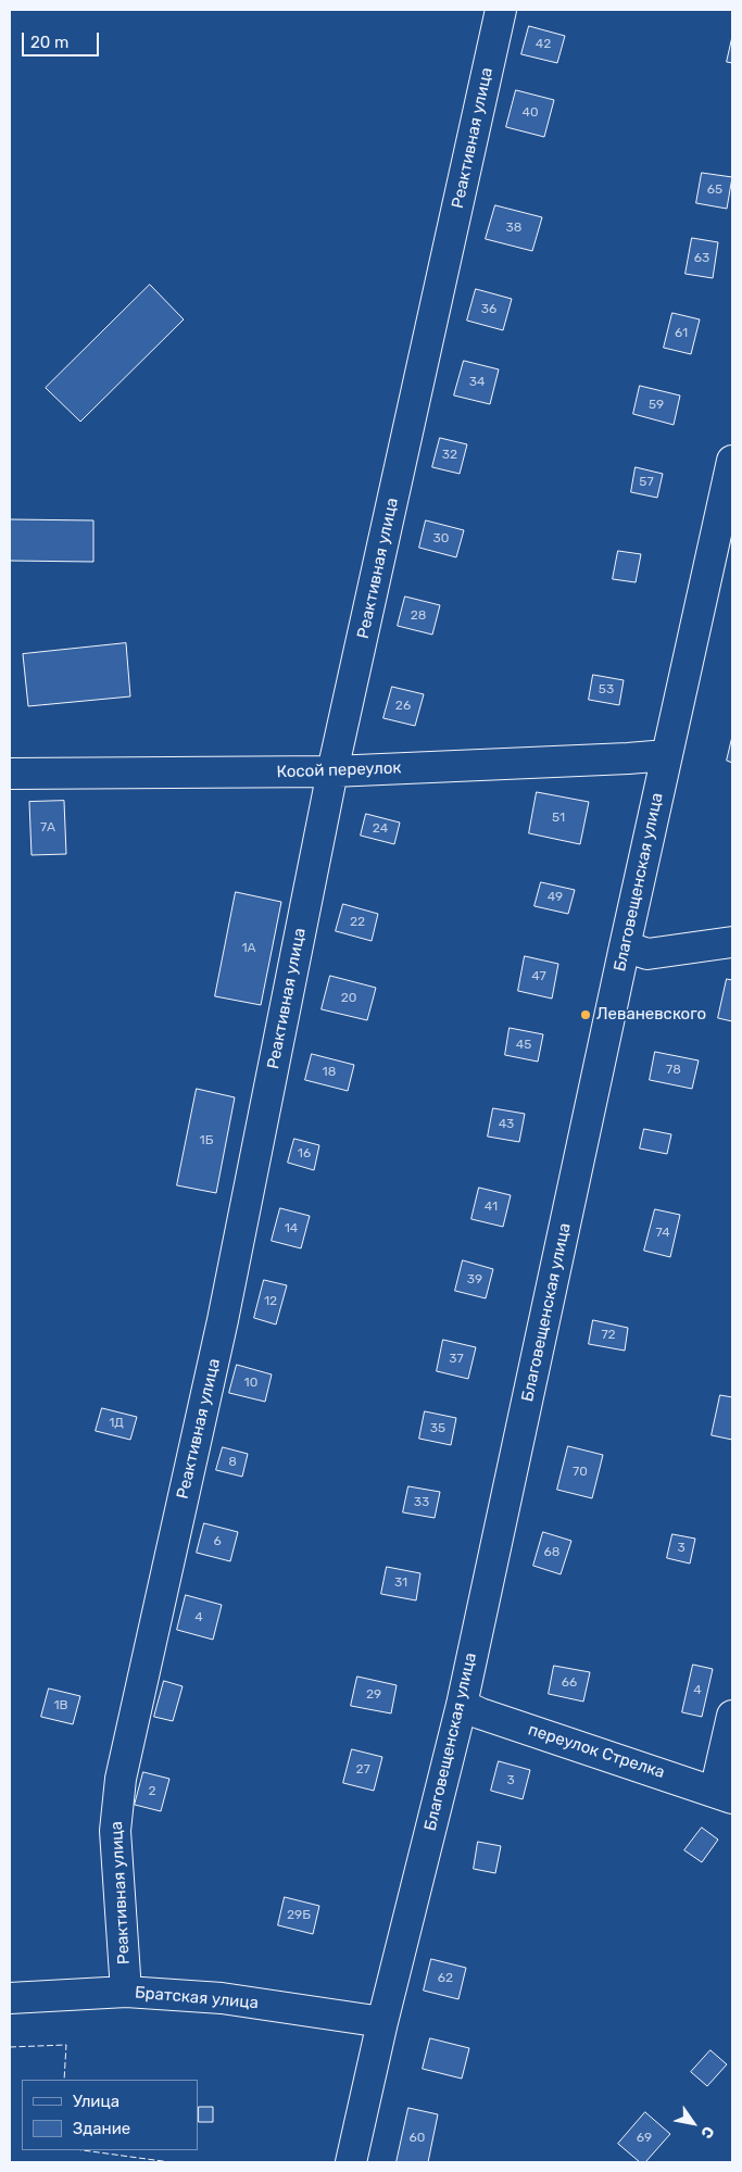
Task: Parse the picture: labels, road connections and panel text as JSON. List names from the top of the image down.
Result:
{
  "streets": {
    "street": [
      "Реактивная улица",
      "Косой переулок",
      "Благовещенская улица",
      "переулок Стрелка",
      "Братская улица"
    ]
  },
  "crossings": [
    ["Реактивная улица", "Косой переулок"],
    ["Реактивная улица", "Братская улица"],
    ["Косой переулок", "Благовещенская улица"],
    ["Благовещенская улица", "переулок Стрелка"],
    ["Благовещенская улица", "Братская улица"]
  ],
  "places": ["Леваневского"],
  "house_numbers": [
    "42",
    "40",
    "65",
    "38",
    "63",
    "36",
    "61",
    "34",
    "59",
    "32",
    "57",
    "30",
    "28",
    "53",
    "26",
    "51",
    "7А",
    "24",
    "49",
    "22",
    "1А",
    "47",
    "20",
    "45",
    "78",
    "18",
    "43",
    "1Б",
    "16",
    "41",
    "14",
    "74",
    "39",
    "12",
    "72",
    "37",
    "10",
    "1Д",
    "35",
    "8",
    "70",
    "33",
    "6",
    "3",
    "68",
    "31",
    "4",
    "66",
    "4",
    "29",
    "1В",
    "27",
    "3",
    "2",
    "29Б",
    "62",
    "60",
    "69"
  ],
  "legend": ["Улица", "Здание"],
  "scale_bar": "20 m",
  "north": "bottom right"
}
